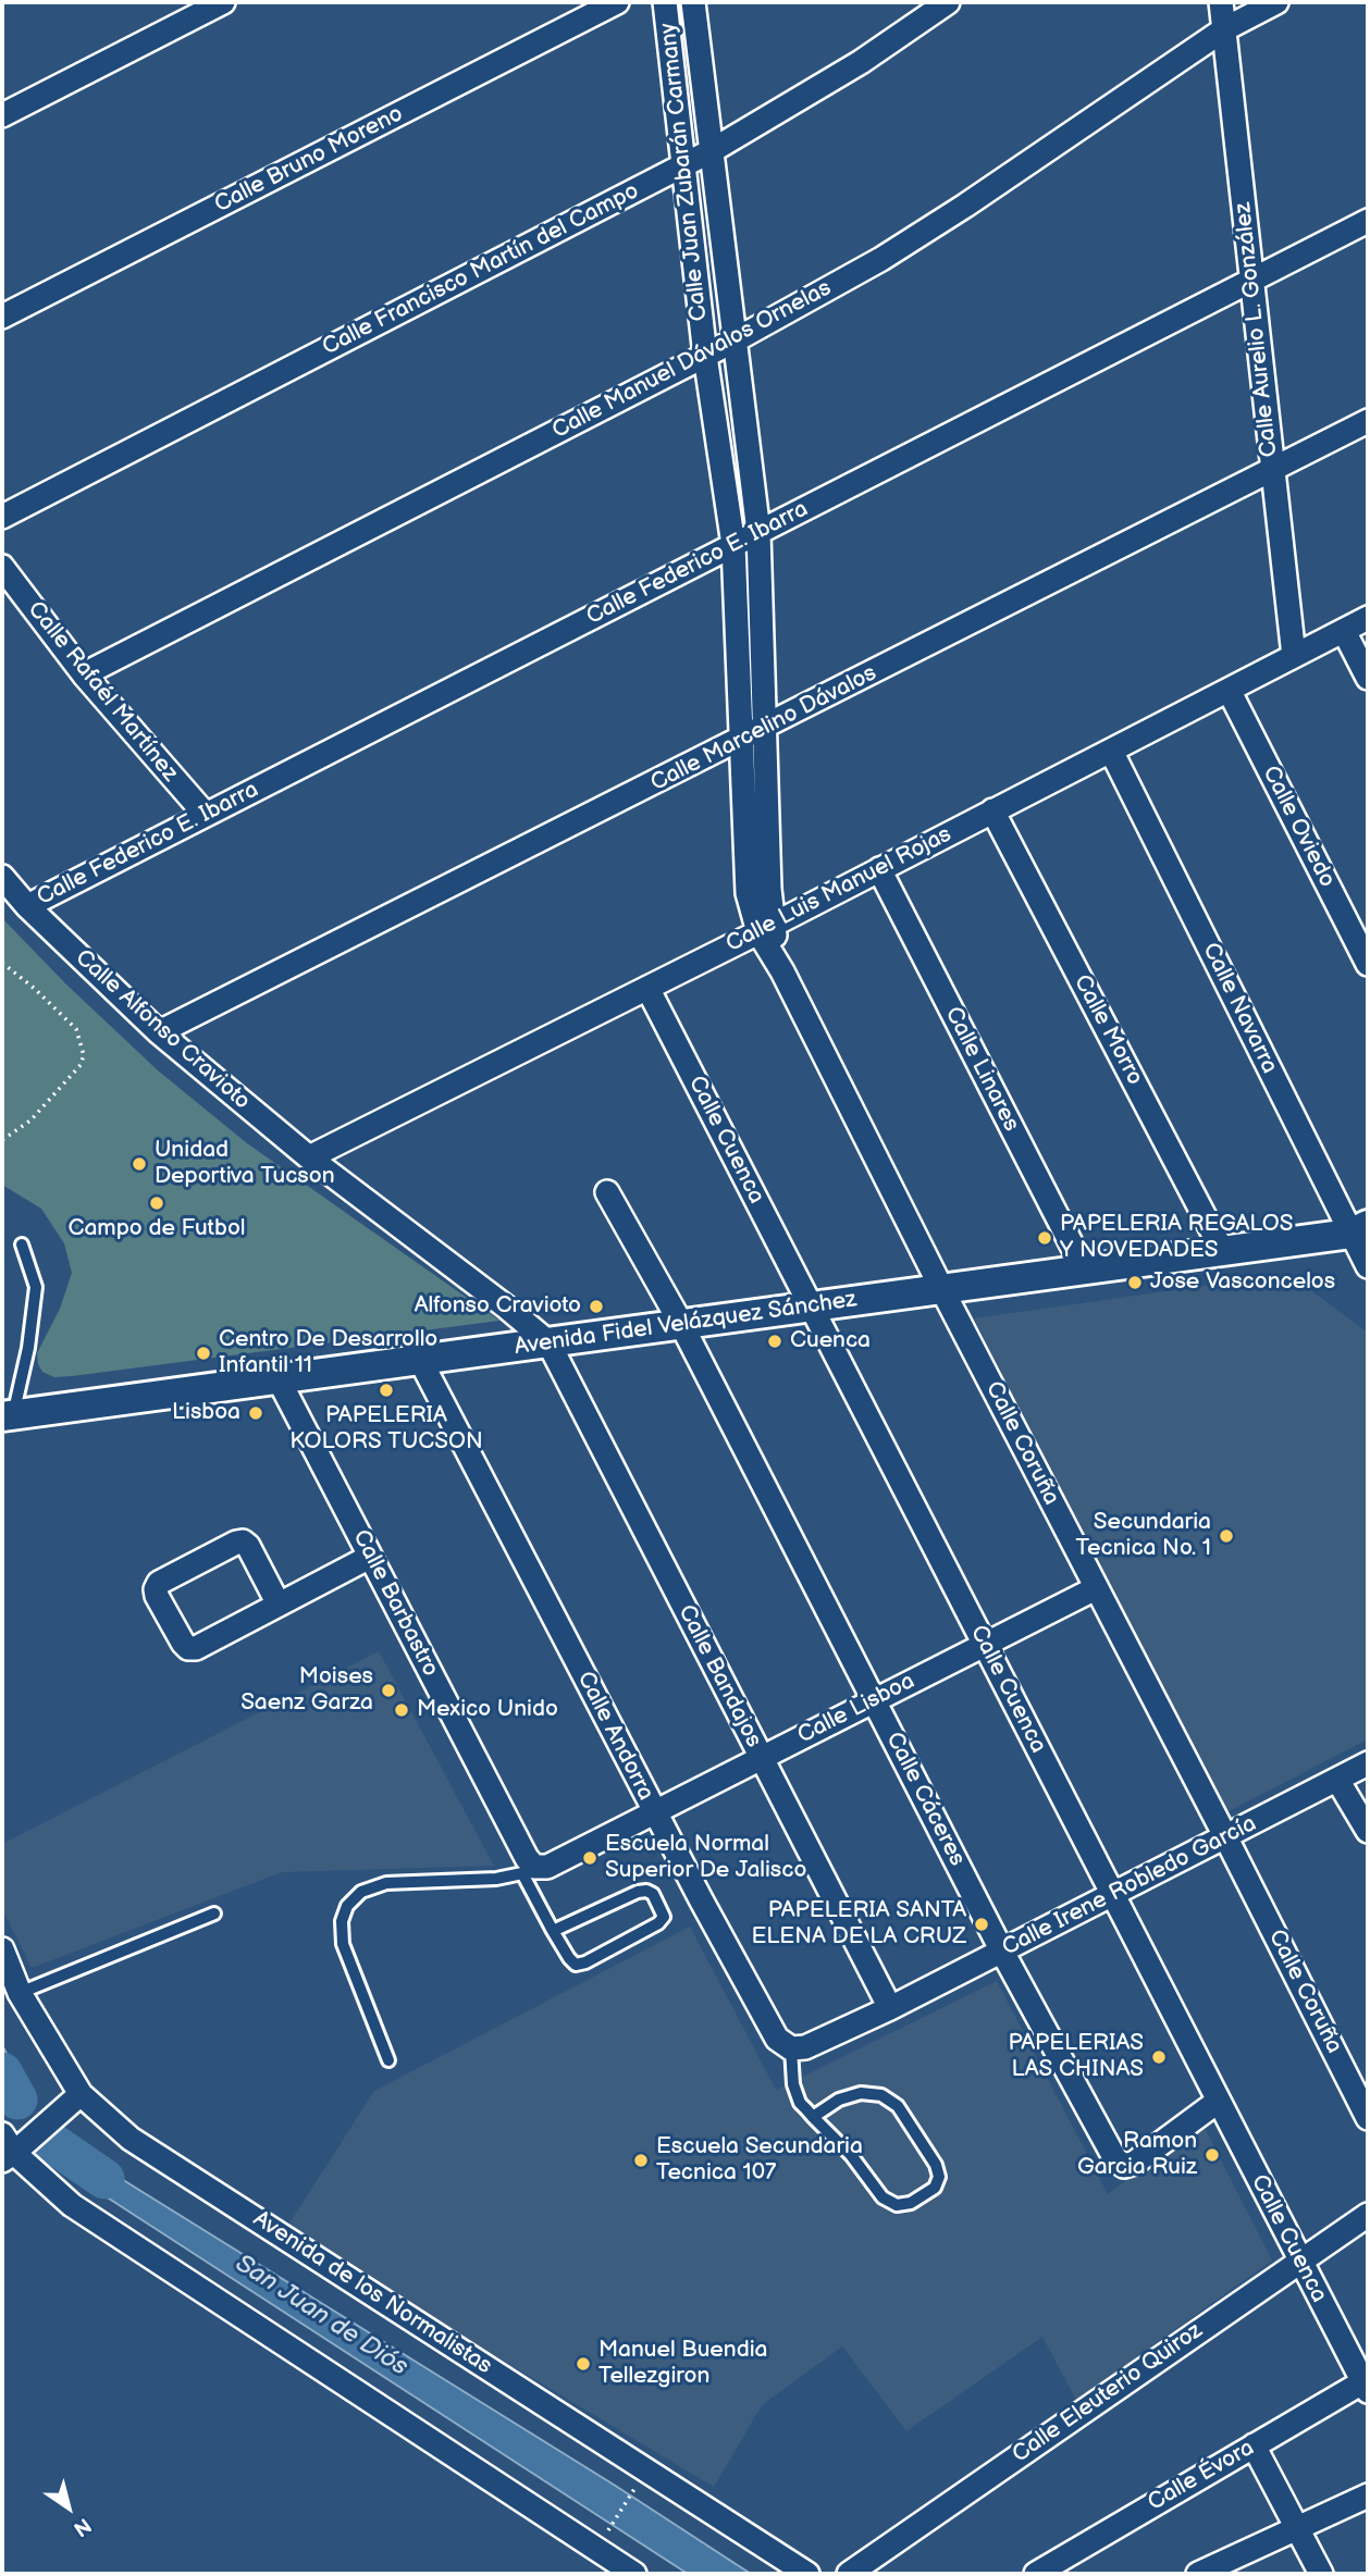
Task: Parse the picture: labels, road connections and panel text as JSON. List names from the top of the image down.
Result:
{
  "streets": {
    "street": [
      "Calle Bruno Moreno",
      "Calle Juan Zubarán Carmany",
      "Calle Francisco Martín del Campo",
      "Calle Aurelio L. González",
      "Calle Manuel Dávalos Ornelas",
      "Calle Federico E. Ibarra",
      "Calle Rafaél Martínez",
      "Calle Marcelino Dávalos",
      "Calle Oviedo",
      "Calle Luis Manuel Rojas",
      "Calle Navarra",
      "Calle Alfonso Cravioto",
      "Calle Morro",
      "Calle Linares",
      "Calle Cuenca",
      "Avenida Fidel Velázquez Sánchez",
      "Calle Coruña",
      "Calle Barbastro",
      "Calle Bandajos",
      "Calle Lisboa",
      "Calle Andorra",
      "Calle Cáceres",
      "Calle Irene Robledo García",
      "Avenida de los Normalistas",
      "Calle Eleuterio Quiroz",
      "Calle Évora"
    ]
  },
  "crossings": [
    ["Calle Juan Zubarán Carmany", "Calle Francisco Martín del Campo"],
    ["Calle Juan Zubarán Carmany", "Calle Manuel Dávalos Ornelas"],
    ["Calle Juan Zubarán Carmany", "Calle Federico E. Ibarra"],
    ["Calle Juan Zubarán Carmany", "Calle Marcelino Dávalos"],
    ["Calle Juan Zubarán Carmany", "Calle Luis Manuel Rojas"],
    ["Calle Juan Zubarán Carmany", "Calle Coruña"],
    ["Calle Aurelio L. González", "Calle Manuel Dávalos Ornelas"],
    ["Calle Aurelio L. González", "Calle Federico E. Ibarra"],
    ["Calle Aurelio L. González", "Calle Marcelino Dávalos"],
    ["Calle Aurelio L. González", "Calle Luis Manuel Rojas"],
    ["Calle Manuel Dávalos Ornelas", "Calle Rafaél Martínez"],
    ["Calle Federico E. Ibarra", "Calle Rafaél Martínez"],
    ["Calle Federico E. Ibarra", "Calle Alfonso Cravioto"],
    ["Calle Marcelino Dávalos", "Calle Alfonso Cravioto"],
    ["Calle Oviedo", "Calle Luis Manuel Rojas"],
    ["Calle Luis Manuel Rojas", "Calle Navarra"],
    ["Calle Luis Manuel Rojas", "Calle Alfonso Cravioto"],
    ["Calle Luis Manuel Rojas", "Calle Morro"],
    ["Calle Luis Manuel Rojas", "Calle Linares"],
    ["Calle Luis Manuel Rojas", "Calle Cuenca"],
    ["Calle Luis Manuel Rojas", "Calle Coruña"],
    ["Calle Navarra", "Avenida Fidel Velázquez Sánchez"],
    ["Calle Alfonso Cravioto", "Avenida Fidel Velázquez Sánchez"],
    ["Calle Alfonso Cravioto", "Calle Bandajos"],
    ["Calle Morro", "Avenida Fidel Velázquez Sánchez"],
    ["Calle Linares", "Avenida Fidel Velázquez Sánchez"],
    ["Calle Cuenca", "Avenida Fidel Velázquez Sánchez"],
    ["Calle Cuenca", "Calle Lisboa"],
    ["Calle Cuenca", "Calle Cáceres"],
    ["Calle Cuenca", "Calle Irene Robledo García"],
    ["Calle Cuenca", "Calle Eleuterio Quiroz"],
    ["Calle Cuenca", "Calle Évora"],
    ["Avenida Fidel Velázquez Sánchez", "Calle Coruña"],
    ["Avenida Fidel Velázquez Sánchez", "Calle Barbastro"],
    ["Avenida Fidel Velázquez Sánchez", "Calle Bandajos"],
    ["Avenida Fidel Velázquez Sánchez", "Calle Andorra"],
    ["Avenida Fidel Velázquez Sánchez", "Calle Cáceres"],
    ["Calle Coruña", "Calle Lisboa"],
    ["Calle Coruña", "Calle Irene Robledo García"],
    ["Calle Barbastro", "Calle Lisboa"],
    ["Calle Bandajos", "Calle Lisboa"],
    ["Calle Bandajos", "Calle Irene Robledo García"],
    ["Calle Lisboa", "Calle Andorra"],
    ["Calle Lisboa", "Calle Cáceres"],
    ["Calle Cáceres", "Calle Irene Robledo García"]
  ],
  "water": ["San Juan de Diós"],
  "places": [
    "Unidad Deportiva Tucson",
    "Campo de Futbol",
    "PAPELERIA REGALOS Y NOVEDADES",
    "Jose Vasconcelos",
    "Alfonso Cravioto",
    "Cuenca",
    "Centro De Desarrollo Infantil 11",
    "PAPELERIA KOLORS TUCSON",
    "Lisboa",
    "Secundaria Tecnica No. 1",
    "Moises Saenz Garza",
    "Mexico Unido",
    "Escuela Normal Superior De Jalisco",
    "PAPELERIA SANTA ELENA DE LA CRUZ",
    "PAPELERIAS LAS CHINAS",
    "Ramon Garcia Ruiz",
    "Escuela Secundaria Tecnica 107",
    "Manuel Buendia Tellezgiron"
  ],
  "north": "bottom right"
}
